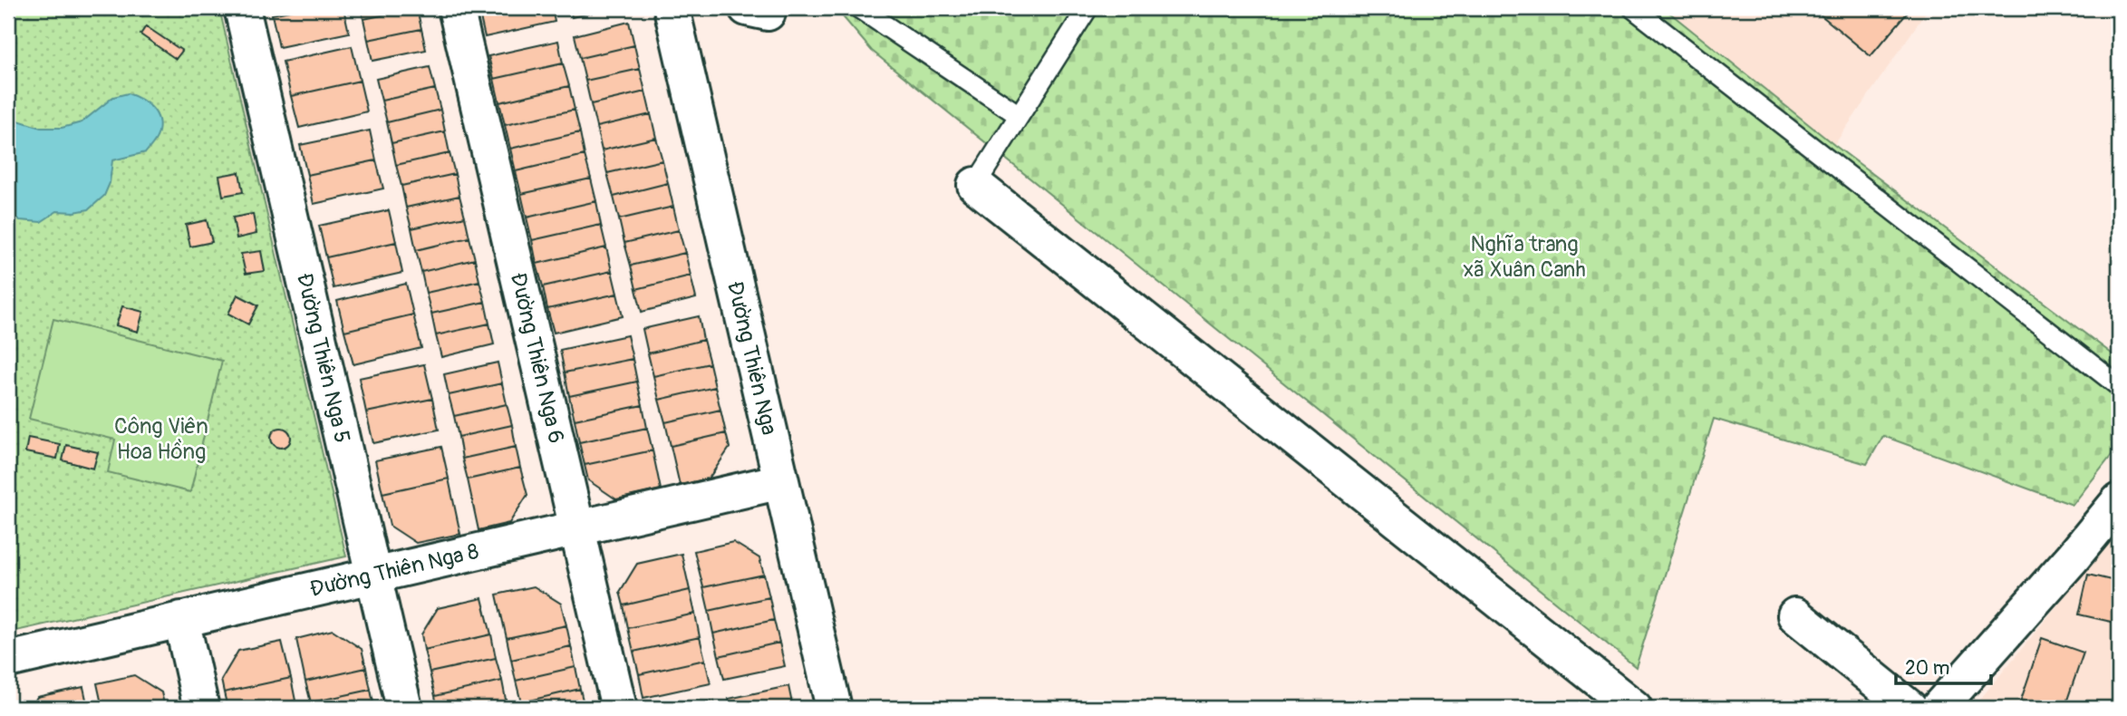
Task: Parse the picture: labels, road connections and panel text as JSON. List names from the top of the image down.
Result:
{
  "streets": {
    "street": [
      "Đường Thiên Nga 5",
      "Đường Thiên Nga 6",
      "Đường Thiên Nga",
      "Đường Thiên Nga 8"
    ]
  },
  "crossings": [
    ["Đường Thiên Nga 5", "Đường Thiên Nga 8"],
    ["Đường Thiên Nga 6", "Đường Thiên Nga 8"],
    ["Đường Thiên Nga", "Đường Thiên Nga 8"]
  ],
  "parks": ["Nghĩa trang xã Xuân Canh", "Công Viên Hoa Hồng"],
  "scale_bar": "20 m"
}
